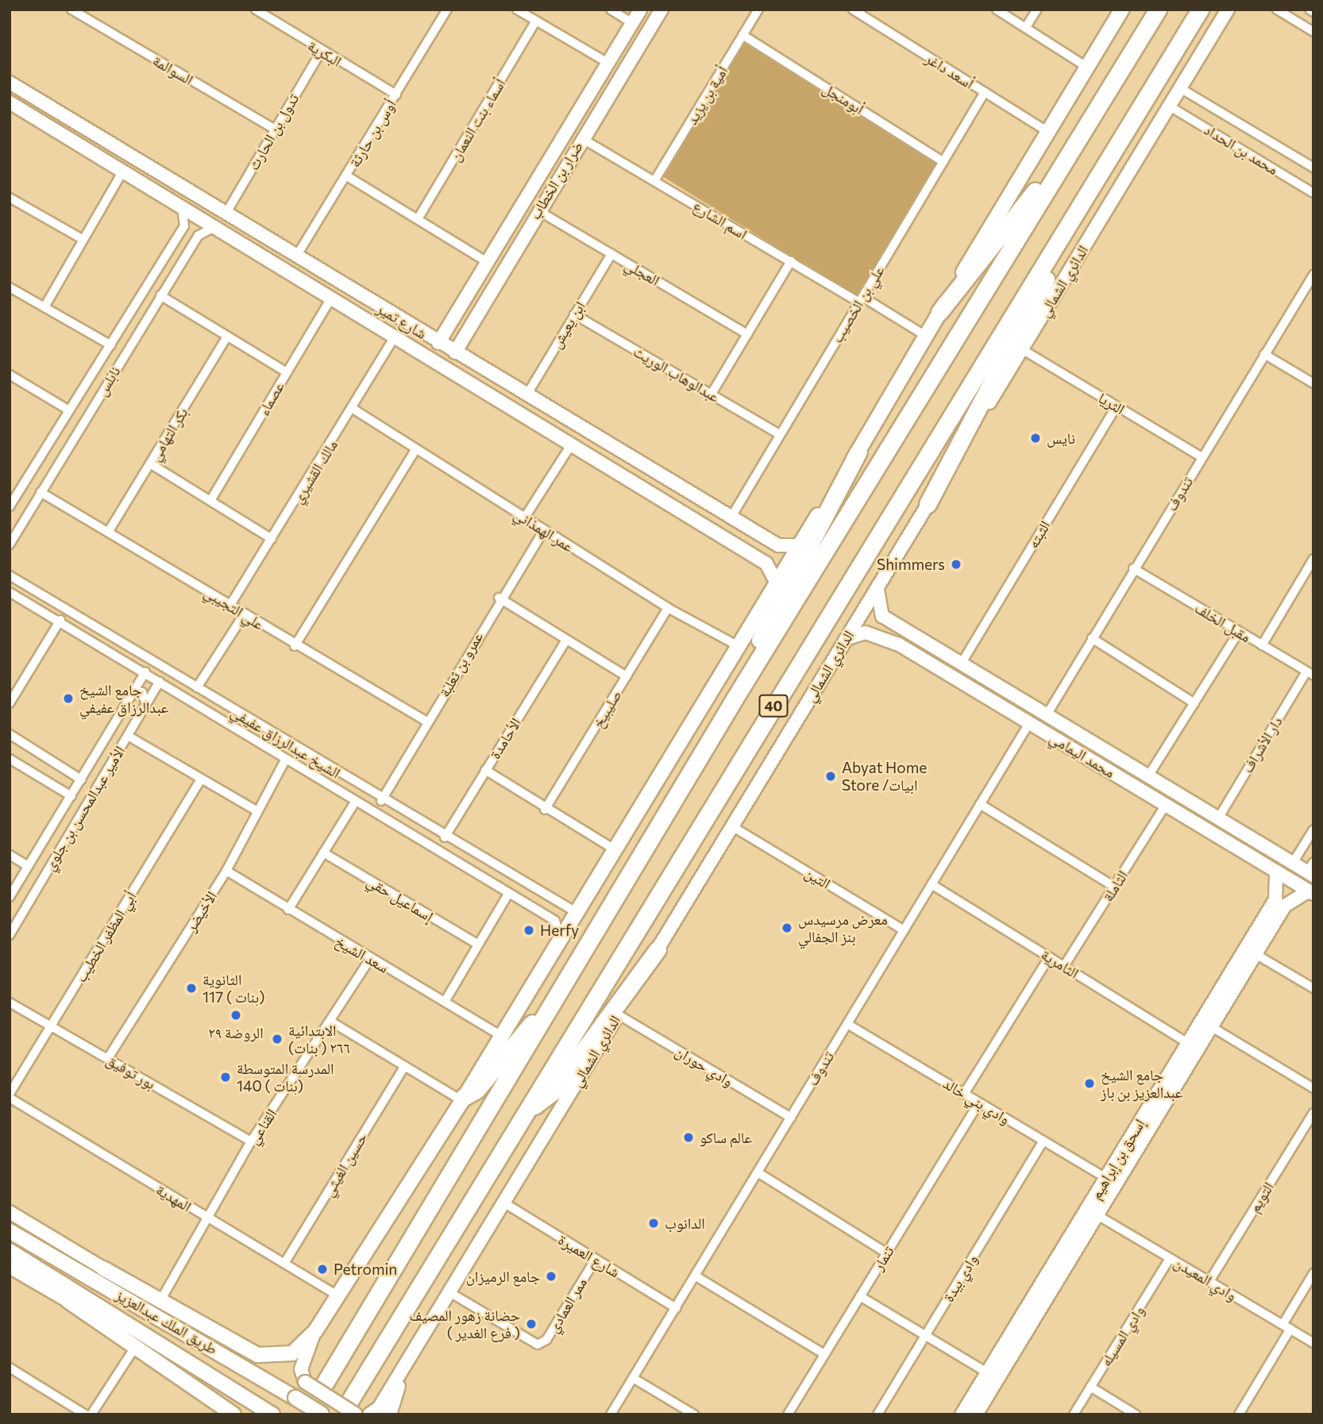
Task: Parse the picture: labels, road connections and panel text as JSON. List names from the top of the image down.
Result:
{
  "streets": {
    "highway": ["الدائري الشمالي", "40"],
    "main road": ["طريق الملك عبدالعزيز"],
    "street": [
      "البكرية",
      "السوالمة",
      "أسعد داغر",
      "أمية بن يزيد",
      "أبومنجل",
      "أسماء بنت النعمان",
      "تدول بن الحارث",
      "أوس بن حارثة",
      "محمد بن الحداد",
      "ضرار بن الخطاب",
      "اسم الشارع",
      "العجلي",
      "علي بن الخصيب",
      "شارع تمير",
      "ابن يعيش",
      "عبدالوهاب الوريث",
      "نابلس",
      "عصماء",
      "الثريا",
      "بكر التهامي",
      "مالك القشيري",
      "تندوف",
      "عمر الهمذاني",
      "الثبته",
      "علي التجيبي",
      "مقبل الخلف",
      "عمرو بن ثعلبة",
      "صليبيخ",
      "الأحامدة",
      "الشيخ عبدالرزاق عفيفي",
      "دار الأشراف",
      "محمد اليمامي",
      "الأمير عبدالمحسن بن جلوي",
      "التين",
      "الثاملة",
      "إسماعيل حقي",
      "الأخيضر",
      "أبي المظفر الخطيب",
      "سعد الشيخ",
      "الثامرية",
      "وادي حوران",
      "بور توفيق",
      "وادي بني خالد",
      "القناعي",
      "إسحق بن إبراهيم",
      "حسين الغيثي",
      "التويم",
      "المهدية",
      "شارع العميرة",
      "تنمار",
      "وادي بيدة",
      "وادي المعيدن",
      "ممر العمادي",
      "وادي المسيله"
    ]
  },
  "crossings": [
    ["البكرية", "تدول بن الحارث"],
    ["البكرية", "أوس بن حارثة"],
    ["السوالمة", "تدول بن الحارث"],
    ["أسعد داغر", "علي بن الخصيب"],
    ["أمية بن يزيد", "أبومنجل"],
    ["أمية بن يزيد", "اسم الشارع"],
    ["أبومنجل", "علي بن الخصيب"],
    ["تدول بن الحارث", "شارع تمير"],
    ["أوس بن حارثة", "شارع تمير"],
    ["محمد بن الحداد", "الدائري الشمالي"],
    ["ضرار بن الخطاب", "اسم الشارع"],
    ["ضرار بن الخطاب", "العجلي"],
    ["ضرار بن الخطاب", "شارع تمير"],
    ["اسم الشارع", "علي بن الخصيب"],
    ["العجلي", "ابن يعيش"],
    ["الدائري الشمالي", "الثريا"],
    ["الدائري الشمالي", "محمد اليمامي"],
    ["الدائري الشمالي", "التين"],
    ["الدائري الشمالي", "وادي حوران"],
    ["الدائري الشمالي", "شارع العميرة"],
    ["الدائري الشمالي", "ممر العمادي"],
    ["علي بن الخصيب", "شارع تمير"],
    ["علي بن الخصيب", "عبدالوهاب الوريث"],
    ["شارع تمير", "ابن يعيش"],
    ["ابن يعيش", "عبدالوهاب الوريث"],
    ["نابلس", "علي التجيبي"],
    ["الثريا", "تندوف"],
    ["الثريا", "الثبته"],
    ["بكر التهامي", "علي التجيبي"],
    ["مالك القشيري", "عمر الهمذاني"],
    ["مالك القشيري", "علي التجيبي"],
    ["تندوف", "مقبل الخلف"],
    ["تندوف", "محمد اليمامي"],
    ["تندوف", "التين"],
    ["تندوف", "الثامرية"],
    ["تندوف", "وادي حوران"],
    ["تندوف", "وادي بني خالد"],
    ["تندوف", "شارع العميرة"],
    ["عمر الهمذاني", "عمرو بن ثعلبة"],
    ["عمر الهمذاني", "صليبيخ"],
    ["الثبته", "محمد اليمامي"],
    ["علي التجيبي", "عمرو بن ثعلبة"],
    ["مقبل الخلف", "دار الأشراف"],
    ["عمرو بن ثعلبة", "الشيخ عبدالرزاق عفيفي"],
    ["الأحامدة", "الشيخ عبدالرزاق عفيفي"],
    ["الشيخ عبدالرزاق عفيفي", "الأمير عبدالمحسن بن جلوي"],
    ["الشيخ عبدالرزاق عفيفي", "الأخيضر"],
    ["دار الأشراف", "محمد اليمامي"],
    ["محمد اليمامي", "الثاملة"],
    ["محمد اليمامي", "إسحق بن إبراهيم"],
    ["الثاملة", "الثامرية"],
    ["الأخيضر", "سعد الشيخ"],
    ["الأخيضر", "بور توفيق"],
    ["أبي المظفر الخطيب", "بور توفيق"],
    ["أبي المظفر الخطيب", "المهدية"],
    ["سعد الشيخ", "القناعي"],
    ["الثامرية", "إسحق بن إبراهيم"],
    ["بور توفيق", "القناعي"],
    ["وادي بني خالد", "إسحق بن إبراهيم"],
    ["وادي بني خالد", "تنمار"],
    ["وادي بني خالد", "وادي بيدة"],
    ["القناعي", "المهدية"],
    ["إسحق بن إبراهيم", "وادي المعيدن"],
    ["حسين الغيثي", "المهدية"],
    ["التويم", "وادي المعيدن"],
    ["شارع العميرة", "ممر العمادي"],
    ["وادي المعيدن", "وادي المسيله"]
  ],
  "places": [
    "نايس",
    "Shimmers",
    "جامع الشيخ عبدالرزاق عفيفي",
    "Abyat Home Store /ابيات",
    "معرض مرسيدس بنز الجفالي",
    "Herfy",
    "الثانوية 117 ( بنات)",
    "الروضة ٢٩",
    "الابتدائية ٢٦٦ ( بنات)",
    "المدرسة المتوسطة 140 ( بنات)",
    "جامع الشيخ عبدالعزيز بن باز",
    "عالم ساكو",
    "الدانوب",
    "Petromin",
    "جامع الرميزان",
    "حضانة زهور المصيف ( فرع الغدير )"
  ]
}
